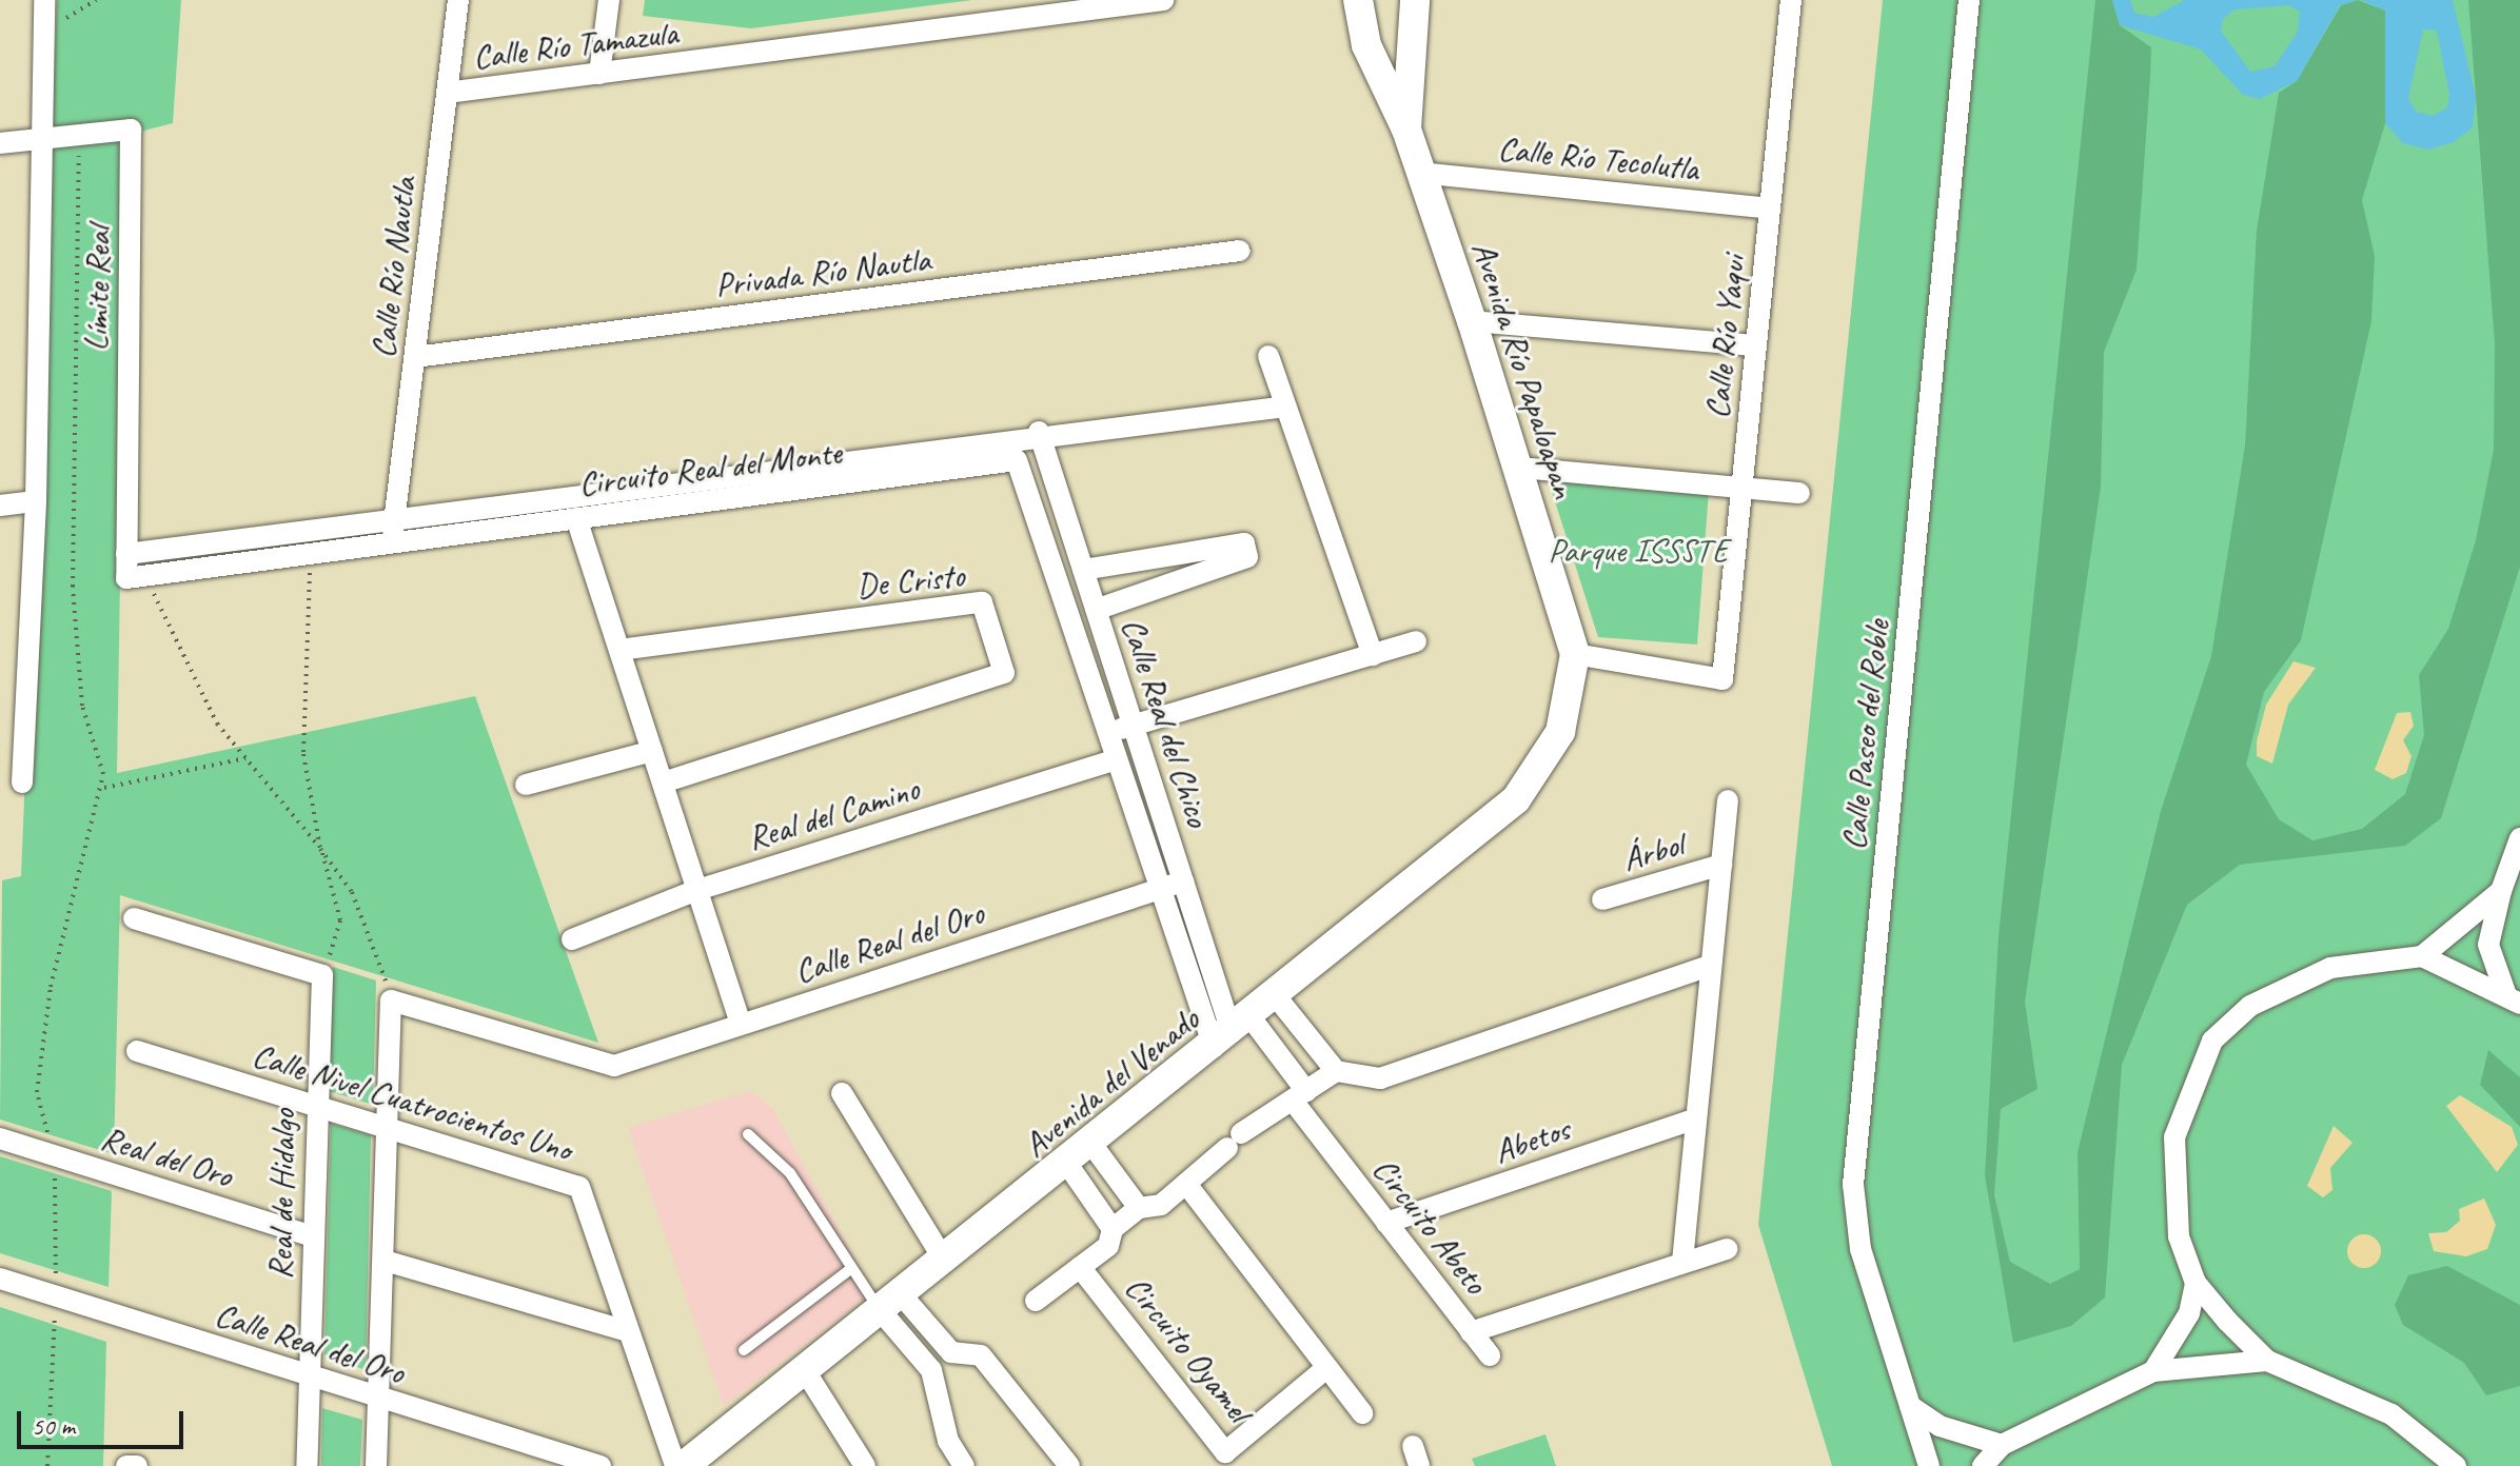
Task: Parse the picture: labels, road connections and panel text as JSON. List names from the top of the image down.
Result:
{
  "streets": {
    "street": [
      "Calle Río Tamazula",
      "Calle Río Tecolutla",
      "Calle Río Nautla",
      "Privada Río Nautla",
      "Límite Real",
      "Calle Río Yaqui",
      "Avenida Río Papaloapan",
      "Circuito Real del Monte",
      "De Cristo",
      "Calle Real del Chico",
      "Calle Paseo del Roble",
      "Real del Camino",
      "Árbol",
      "Calle Real del Oro",
      "Avenida del Venado",
      "Calle Nivel Cuatrocientos Uno",
      "Abetos",
      "Real del Oro",
      "Real de Hidalgo",
      "Circuito Abeto",
      "Circuito Oyamel"
    ]
  },
  "crossings": [
    ["Calle Río Tamazula", "Calle Río Nautla"],
    ["Calle Río Tecolutla", "Calle Río Yaqui"],
    ["Calle Río Tecolutla", "Avenida Río Papaloapan"],
    ["Calle Río Nautla", "Privada Río Nautla"],
    ["Calle Río Nautla", "Circuito Real del Monte"],
    ["Límite Real", "Circuito Real del Monte"],
    ["Calle Río Yaqui", "Avenida Río Papaloapan"],
    ["Avenida Río Papaloapan", "Avenida del Venado"],
    ["Circuito Real del Monte", "Calle Real del Chico"],
    ["Circuito Real del Monte", "Real del Camino"],
    ["Circuito Real del Monte", "Calle Real del Oro"],
    ["Circuito Real del Monte", "Avenida del Venado"],
    ["Circuito Real del Monte", "Circuito Abeto"],
    ["Calle Real del Chico", "Calle Real del Oro"],
    ["Calle Real del Chico", "Avenida del Venado"],
    ["Calle Real del Chico", "Circuito Abeto"],
    ["Calle Real del Oro", "Real de Hidalgo"],
    ["Avenida del Venado", "Circuito Abeto"],
    ["Calle Nivel Cuatrocientos Uno", "Real de Hidalgo"],
    ["Abetos", "Circuito Abeto"],
    ["Real del Oro", "Real de Hidalgo"],
    ["Circuito Abeto", "Circuito Oyamel"]
  ],
  "parks": ["Parque ISSSTE"],
  "scale_bar": "50 m"
}
